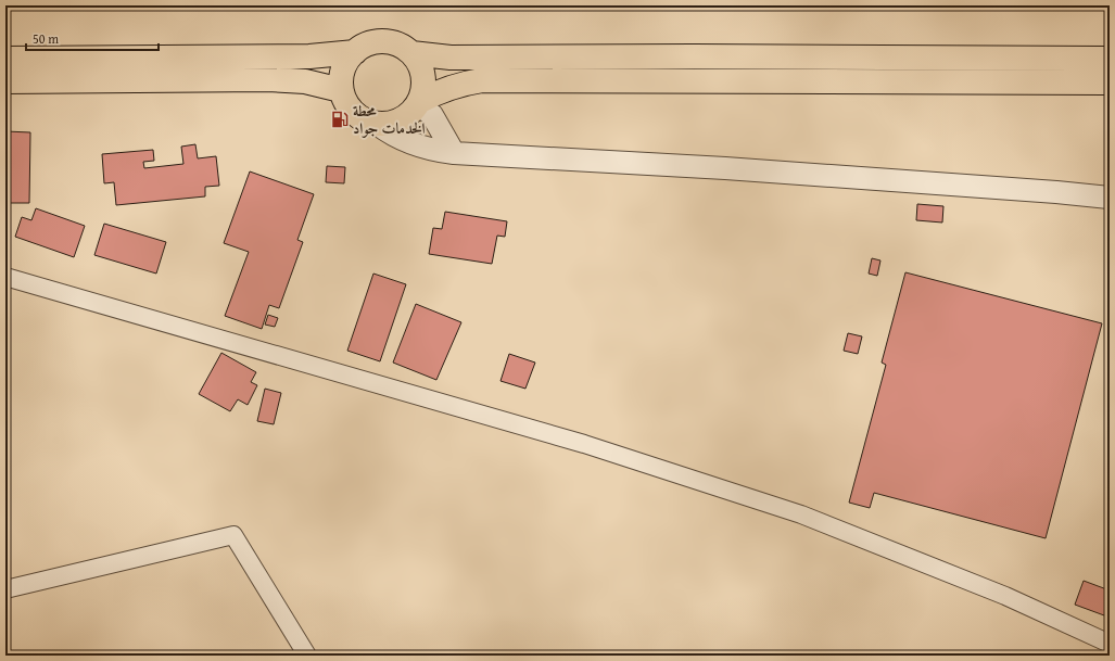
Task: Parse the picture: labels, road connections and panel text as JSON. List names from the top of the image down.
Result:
{
  "places": {
    "fuel station": ["محطة الخدمات جواد"]
  },
  "scale_bar": "50 m"
}
